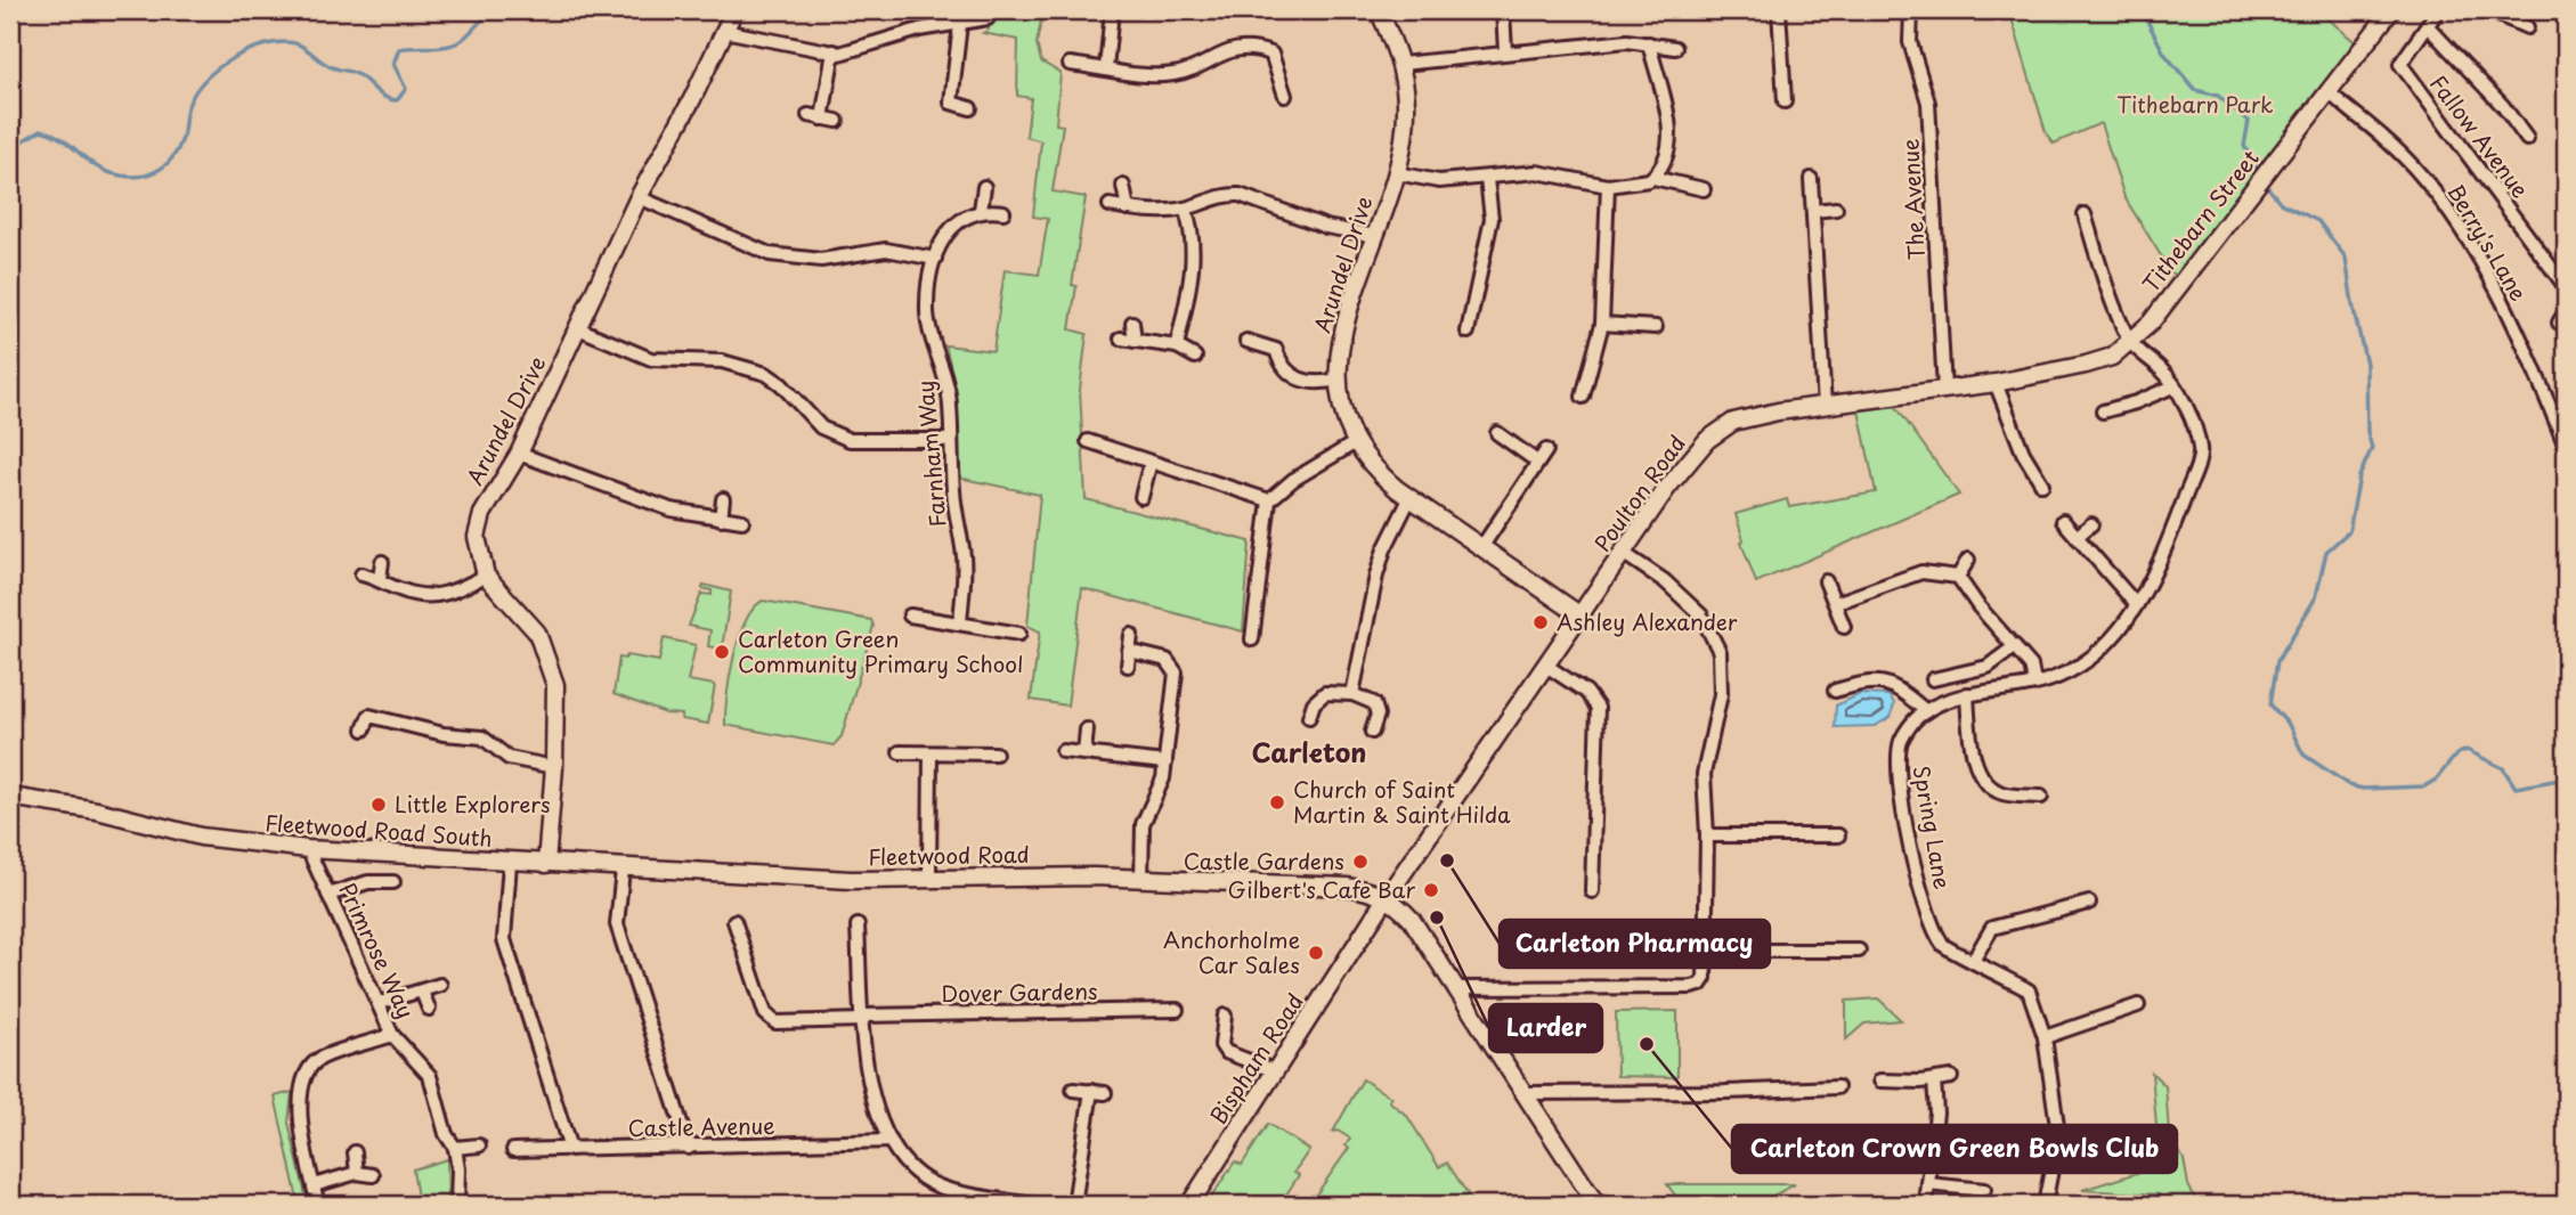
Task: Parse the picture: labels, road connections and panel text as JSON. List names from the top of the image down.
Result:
{
  "streets": {
    "main road": [
      "Tithebarn Street",
      "Arundel Drive",
      "Poulton Road",
      "Fleetwood Road South",
      "Fleetwood Road",
      "Bispham Road"
    ],
    "street": [
      "Fallow Avenue",
      "The Avenue",
      "Berry's Lane",
      "Farnham Way",
      "Spring Lane",
      "Primrose Way",
      "Dover Gardens",
      "Castle Avenue"
    ]
  },
  "crossings": [
    ["The Avenue", "Poulton Road"],
    ["Tithebarn Street", "Berry's Lane"],
    ["Tithebarn Street", "Poulton Road"],
    ["Tithebarn Street", "Spring Lane"],
    ["Arundel Drive", "Poulton Road"],
    ["Poulton Road", "Spring Lane"],
    ["Poulton Road", "Fleetwood Road"],
    ["Poulton Road", "Bispham Road"],
    ["Fleetwood Road South", "Fleetwood Road"],
    ["Fleetwood Road South", "Primrose Way"],
    ["Fleetwood Road", "Bispham Road"]
  ],
  "districts": ["Carleton"],
  "parks": ["Tithebarn Park"],
  "places": [
    "Ashley Alexander",
    "Carleton Green Community Primary School",
    "Church of Saint Martin & Saint Hilda",
    "Little Explorers",
    "Carleton Pharmacy",
    "Castle Gardens",
    "Gilbert's Cafe Bar",
    "Larder",
    "Anchorholme Car Sales",
    "Carleton Crown Green Bowls Club"
  ]
}
